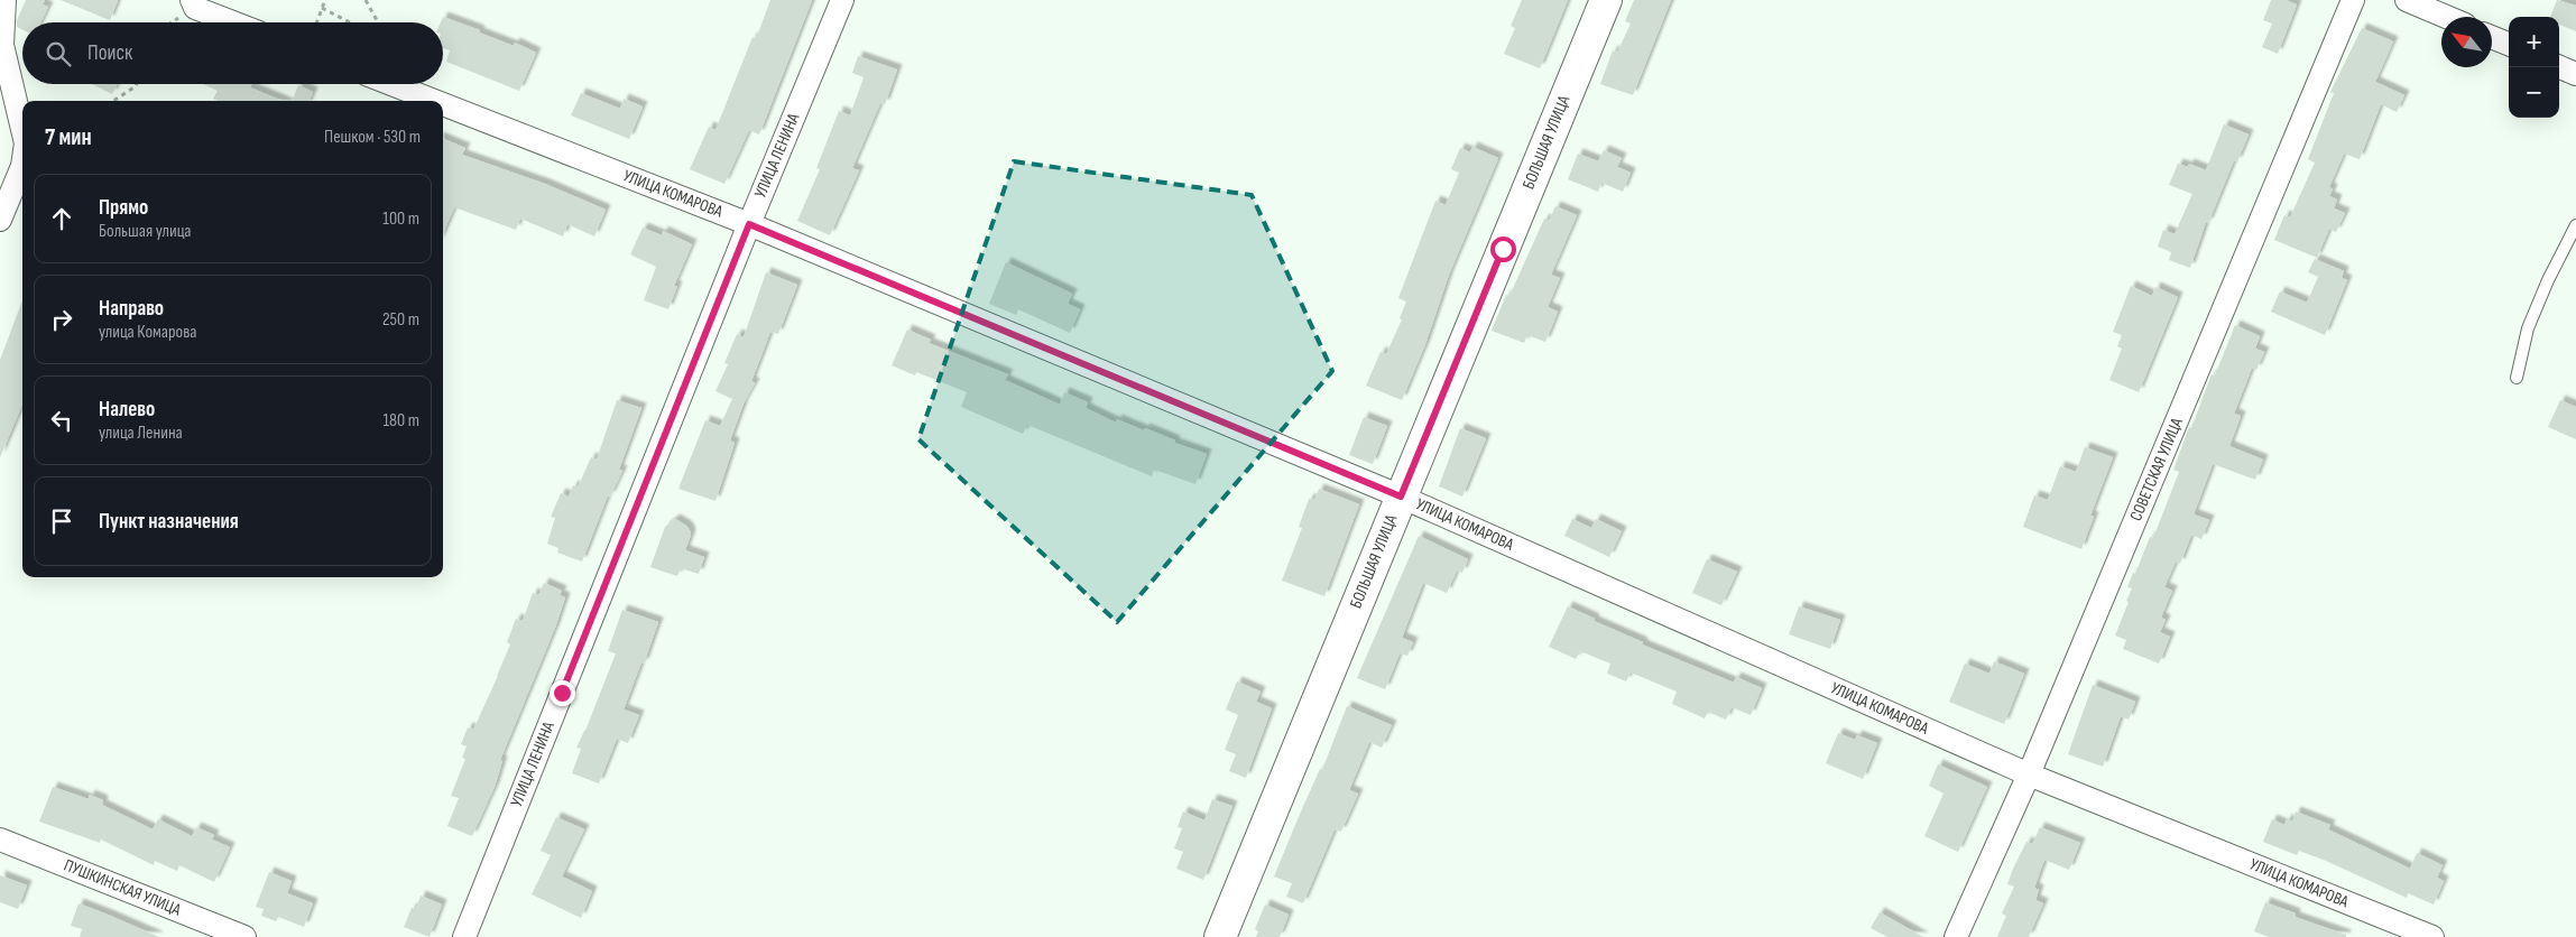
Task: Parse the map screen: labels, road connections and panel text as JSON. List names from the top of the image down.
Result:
{
  "streets": {
    "street": [
      "БОЛЬШАЯ УЛИЦА",
      "УЛИЦА ЛЕНИНА",
      "УЛИЦА КОМАРОВА",
      "СОВЕТСКАЯ УЛИЦА",
      "ПУШКИНСКАЯ УЛИЦА"
    ]
  },
  "crossings": [
    ["БОЛЬШАЯ УЛИЦА", "УЛИЦА КОМАРОВА"],
    ["УЛИЦА ЛЕНИНА", "УЛИЦА КОМАРОВА"],
    ["УЛИЦА КОМАРОВА", "СОВЕТСКАЯ УЛИЦА"]
  ],
  "north": "top left",
  "page": {
    "map_buttons": ["+", "−"],
    "search": "Поиск",
    "heading": ["7 мин", "Пешком · 530 m"],
    "list": [
      ["Прямо", "Большая улица", "100 m"],
      ["Направо", "улица Комарова", "250 m"],
      ["Налево", "улица Ленина", "180 m"],
      "Пункт назначения"
    ]
  }
}
